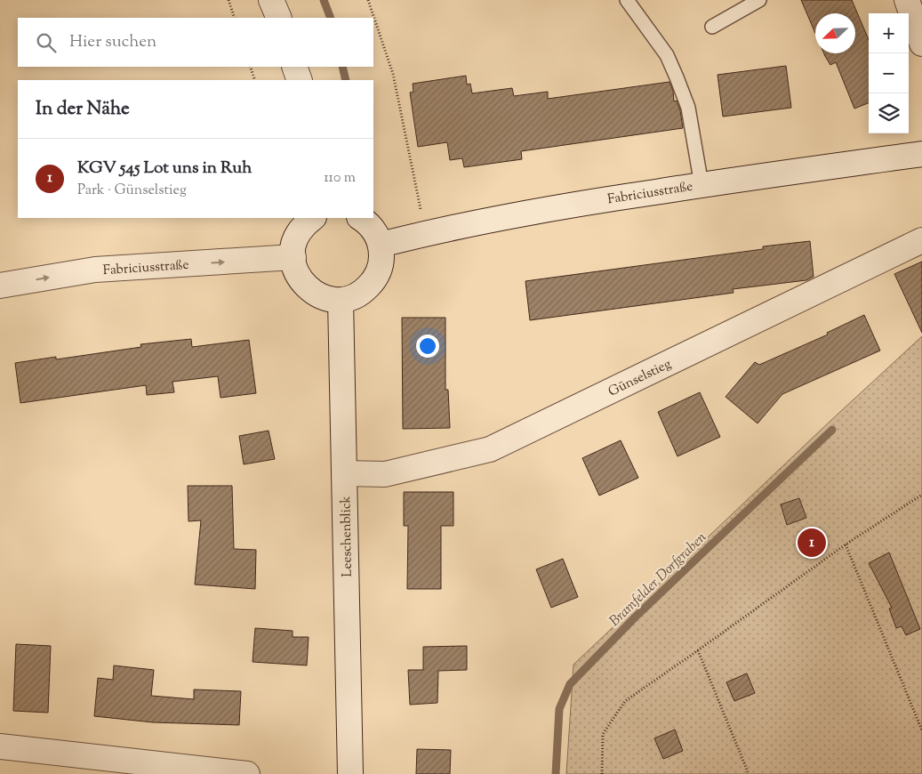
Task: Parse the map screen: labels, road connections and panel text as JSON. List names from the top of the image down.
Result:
{
  "streets": {
    "street": ["Fabriciusstraße", "Günselstieg", "Leeschenblick"]
  },
  "crossings": [
    ["Günselstieg", "Leeschenblick"]
  ],
  "water": ["Bramfelder Dorfgraben"],
  "north": "bottom left",
  "page": {
    "map_buttons": ["+", "−"],
    "search": "Hier suchen",
    "heading": "In der Nähe",
    "list": [
      {
        "mark": "1",
        "name": "KGV 545 Lot uns in Ruh",
        "note": "Park · Günselstieg",
        "value": "110 m"
      }
    ],
    "pins": "1"
  }
}
